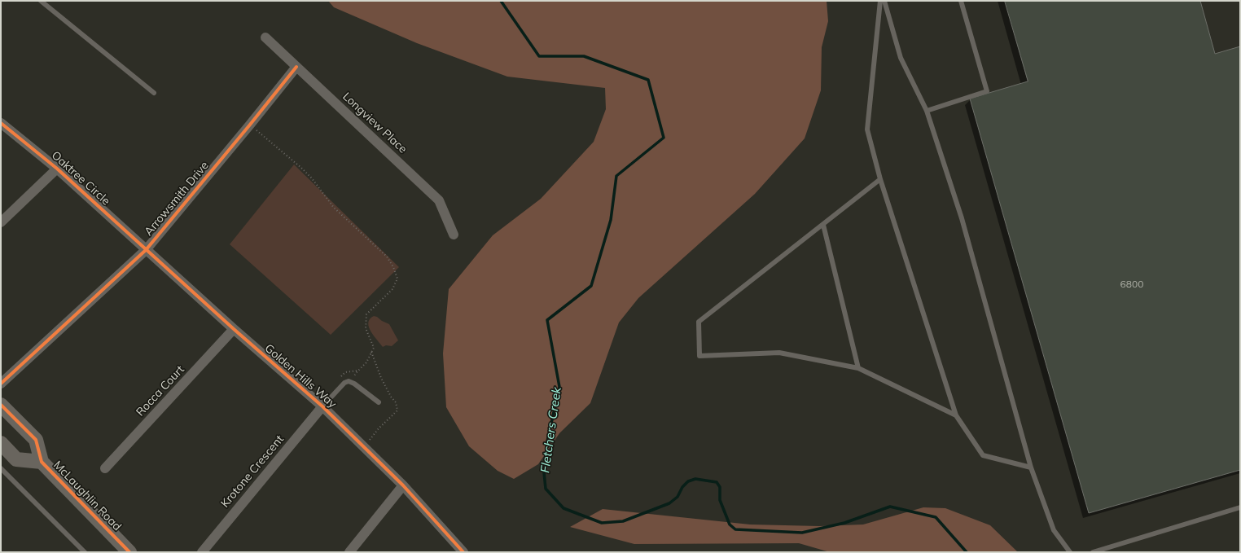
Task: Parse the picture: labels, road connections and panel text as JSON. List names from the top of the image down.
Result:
{
  "streets": {
    "street": [
      "Longview Place",
      "Oaktree Circle",
      "Arrowsmith Drive",
      "Golden Hills Way",
      "Rocca Court",
      "Krotone Crescent",
      "McLaughlin Road"
    ]
  },
  "crossings": [
    ["Longview Place", "Arrowsmith Drive"],
    ["Oaktree Circle", "Arrowsmith Drive"],
    ["Oaktree Circle", "Golden Hills Way"],
    ["Arrowsmith Drive", "Golden Hills Way"],
    ["Golden Hills Way", "Rocca Court"],
    ["Golden Hills Way", "Krotone Crescent"]
  ],
  "water": ["Fletchers Creek"],
  "house_numbers": ["6800"]
}
